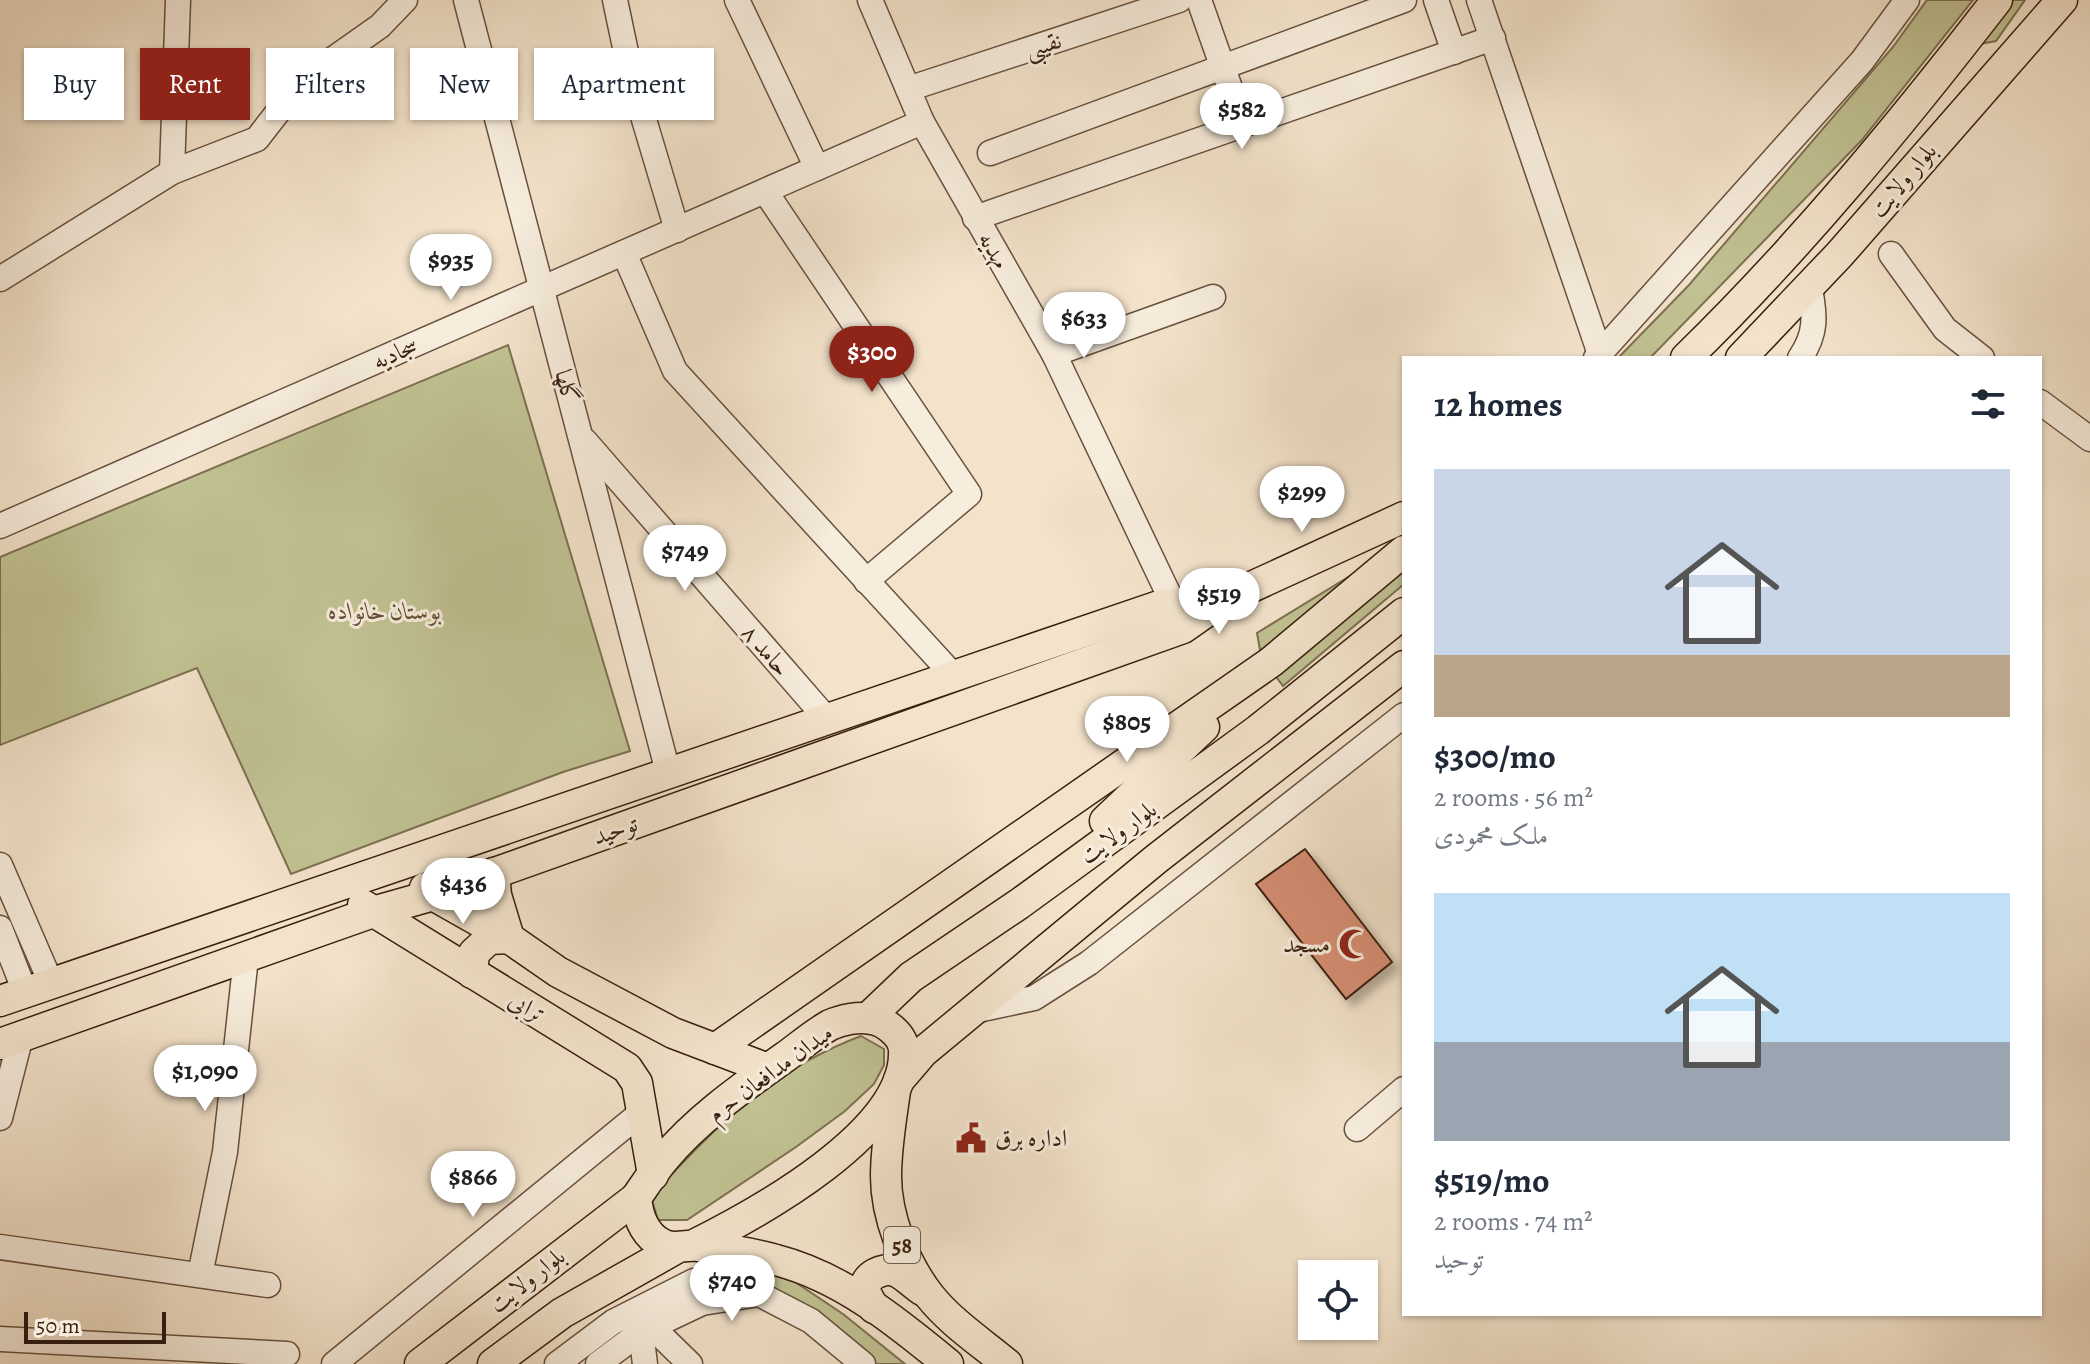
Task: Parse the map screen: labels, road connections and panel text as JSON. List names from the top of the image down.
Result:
{
  "streets": {
    "main road": [
      "بلوار ولایت",
      "توحید",
      "ترابی",
      "میدان مدافعان حرم",
      "58"
    ],
    "street": [
      "نقیبی",
      "مهدیه",
      "سجادیه",
      "گلها",
      "حامد ۸"
    ]
  },
  "crossings": [
    ["نقیبی", "مهدیه"],
    ["بلوار ولایت", "ترابی"],
    ["بلوار ولایت", "میدان مدافعان حرم"],
    ["بلوار ولایت", "58"],
    ["مهدیه", "سجادیه"],
    ["مهدیه", "توحید"],
    ["سجادیه", "گلها"],
    ["گلها", "حامد ۸"],
    ["گلها", "توحید"],
    ["حامد ۸", "توحید"],
    ["توحید", "ترابی"],
    ["ترابی", "میدان مدافعان حرم"]
  ],
  "parks": ["بوستان خانواده"],
  "places": {
    "mosque": ["مسجد"],
    "public building": ["اداره برق"]
  },
  "scale_bar": "50 m",
  "page": {
    "chip": [
      "Buy",
      "Rent",
      "Filters",
      "New",
      "Apartment"
    ],
    "price": [
      "$582",
      "$935",
      "$633",
      "$300",
      "$299",
      "$749",
      "$519",
      "$805",
      "$436",
      "$1,090",
      "$866",
      "$740"
    ],
    "heading": "12 homes",
    "list": [
      {
        "name": "$300/mo",
        "note": "2 rooms · 56 m² · ملک محمودی"
      },
      {
        "name": "$519/mo",
        "note": "2 rooms · 74 m² · توحید"
      }
    ],
    "scale": "50 m"
  }
}
